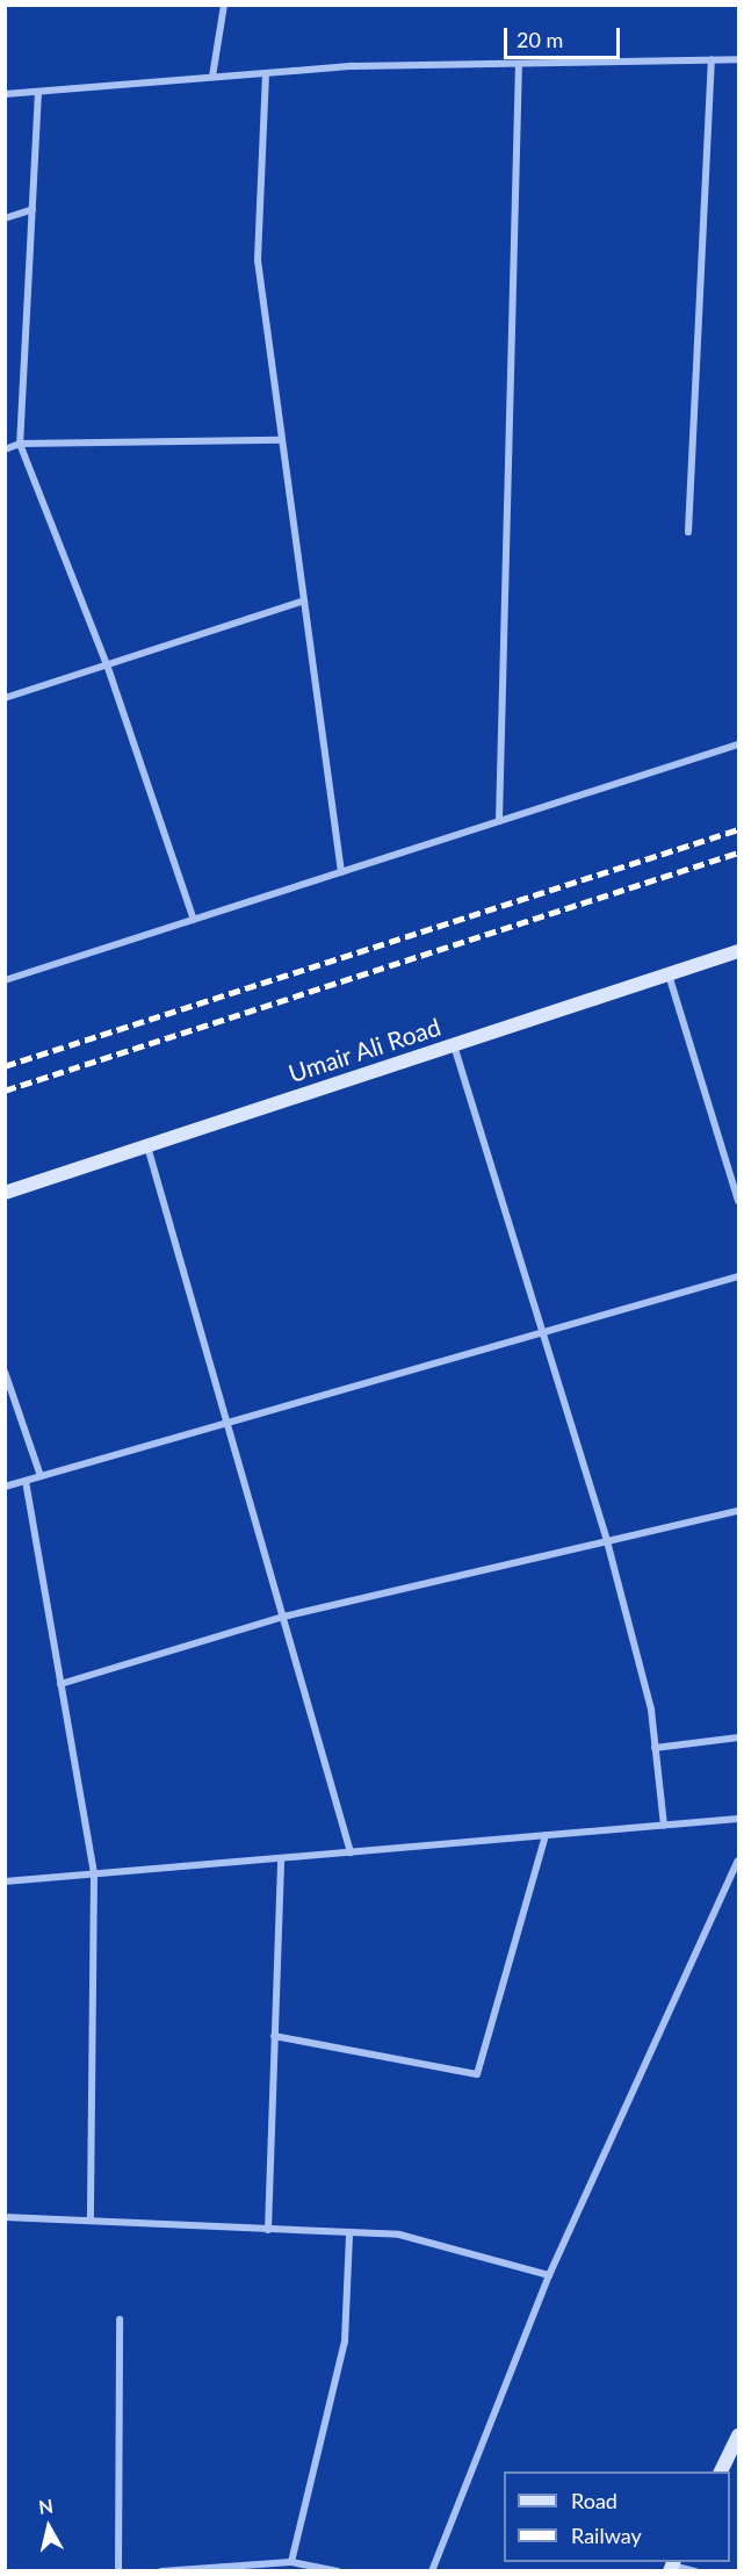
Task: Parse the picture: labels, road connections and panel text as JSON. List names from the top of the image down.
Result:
{
  "streets": {
    "street": ["Umair Ali Road"]
  },
  "legend": ["Road", "Railway"],
  "scale_bar": "20 m",
  "north": "top"
}
